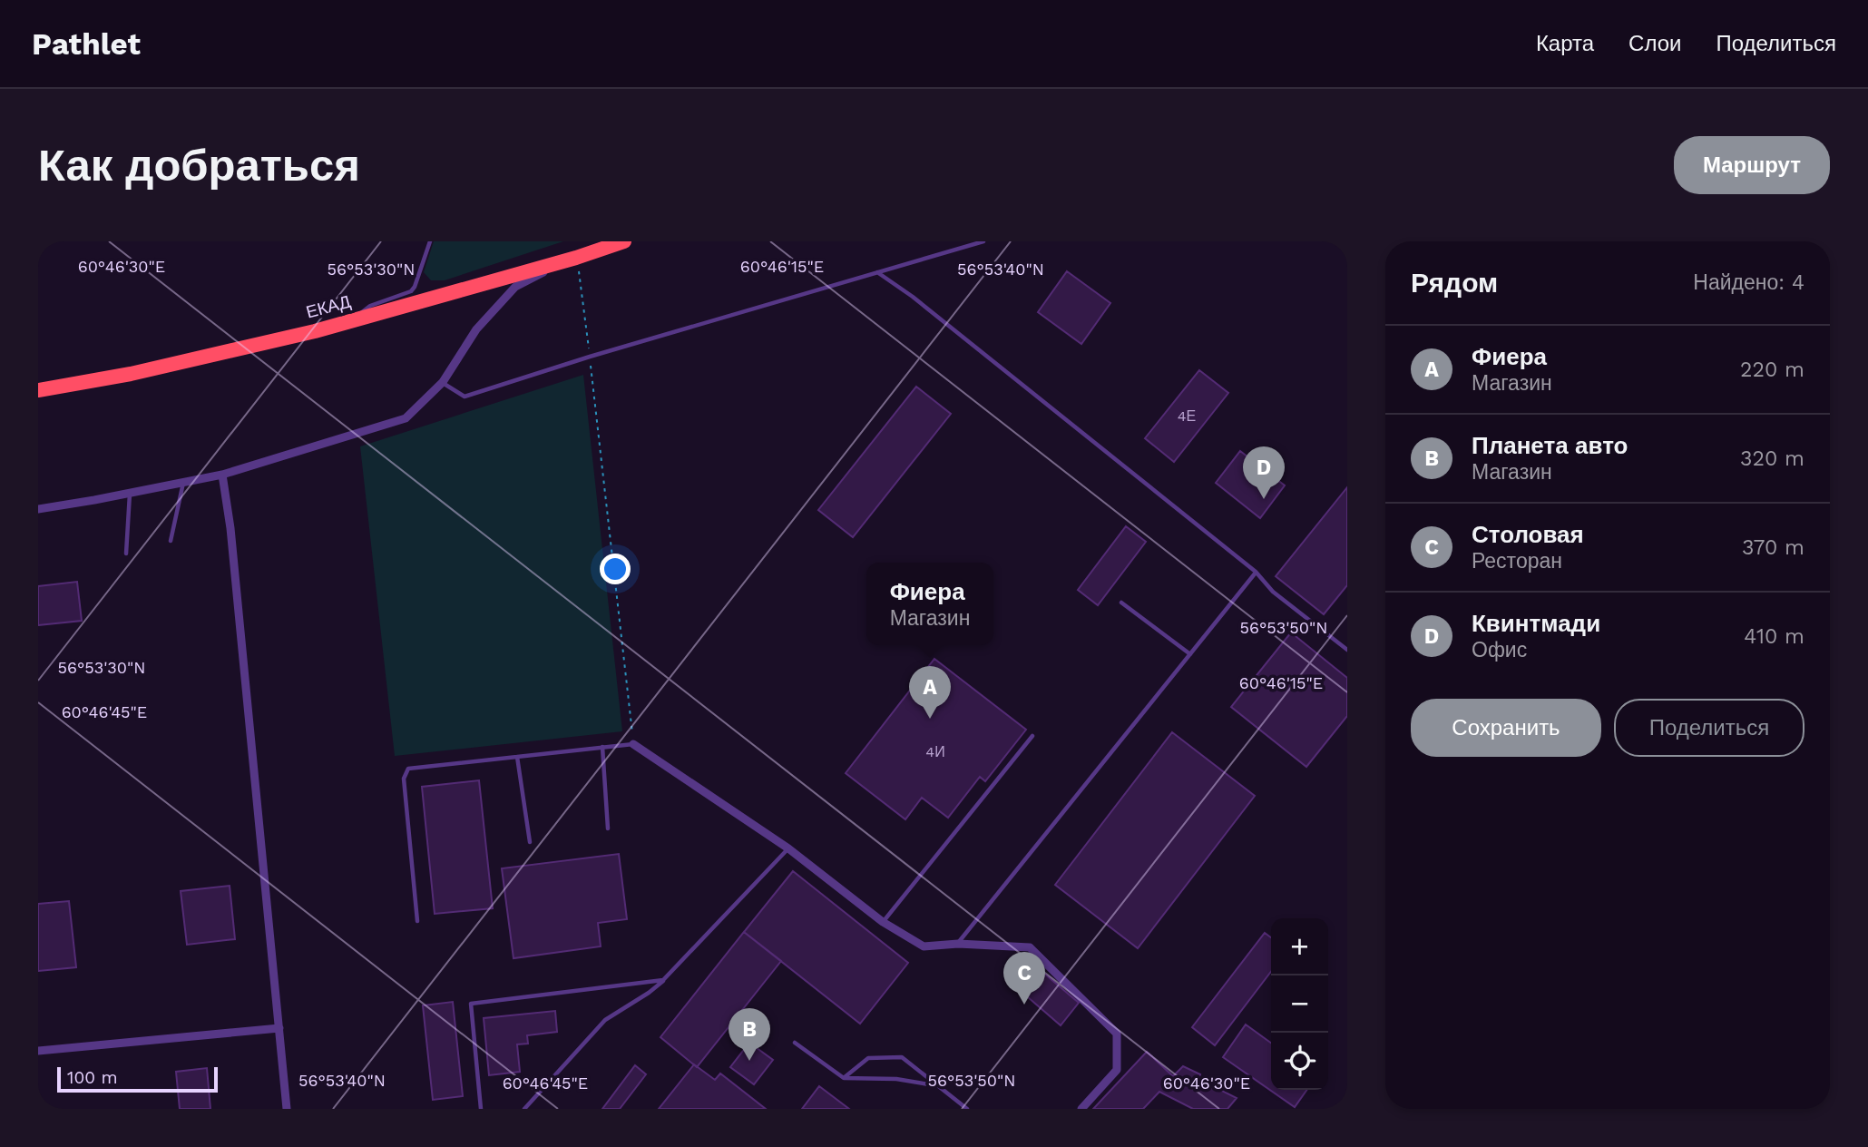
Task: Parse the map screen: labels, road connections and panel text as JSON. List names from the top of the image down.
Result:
{
  "streets": {
    "highway": ["ЕКАД"]
  },
  "house_numbers": ["4Е", "4И"],
  "scale_bar": "100 m",
  "page": {
    "header": "Pathlet",
    "nav": ["Карта", "Слои", "Поделиться"],
    "buttons": [
      "Маршрут",
      ["Сохранить", "Поделиться"]
    ],
    "title": "Как добраться",
    "heading": ["Рядом", "Найдено: 4"],
    "list": [
      {
        "mark": "A",
        "name": "Фиера",
        "note": "Магазин",
        "value": "220 m"
      },
      {
        "mark": "B",
        "name": "Планета авто",
        "note": "Магазин",
        "value": "320 m"
      },
      {
        "mark": "C",
        "name": "Столовая",
        "note": "Ресторан",
        "value": "370 m"
      },
      {
        "mark": "D",
        "name": "Квинтмади",
        "note": "Офис",
        "value": "410 m"
      }
    ],
    "pins": [
      "D",
      "A",
      "C",
      "B"
    ],
    "popup": ["Фиера", "Магазин"],
    "map_buttons": ["+", "−"],
    "scale": "100 m"
  },
  "coordinates": [
    "60°46'30\"E",
    "60°46'15\"E",
    "56°53'30\"N",
    "56°53'40\"N",
    "56°53'50\"N",
    "60°46'45\"E"
  ]
}
